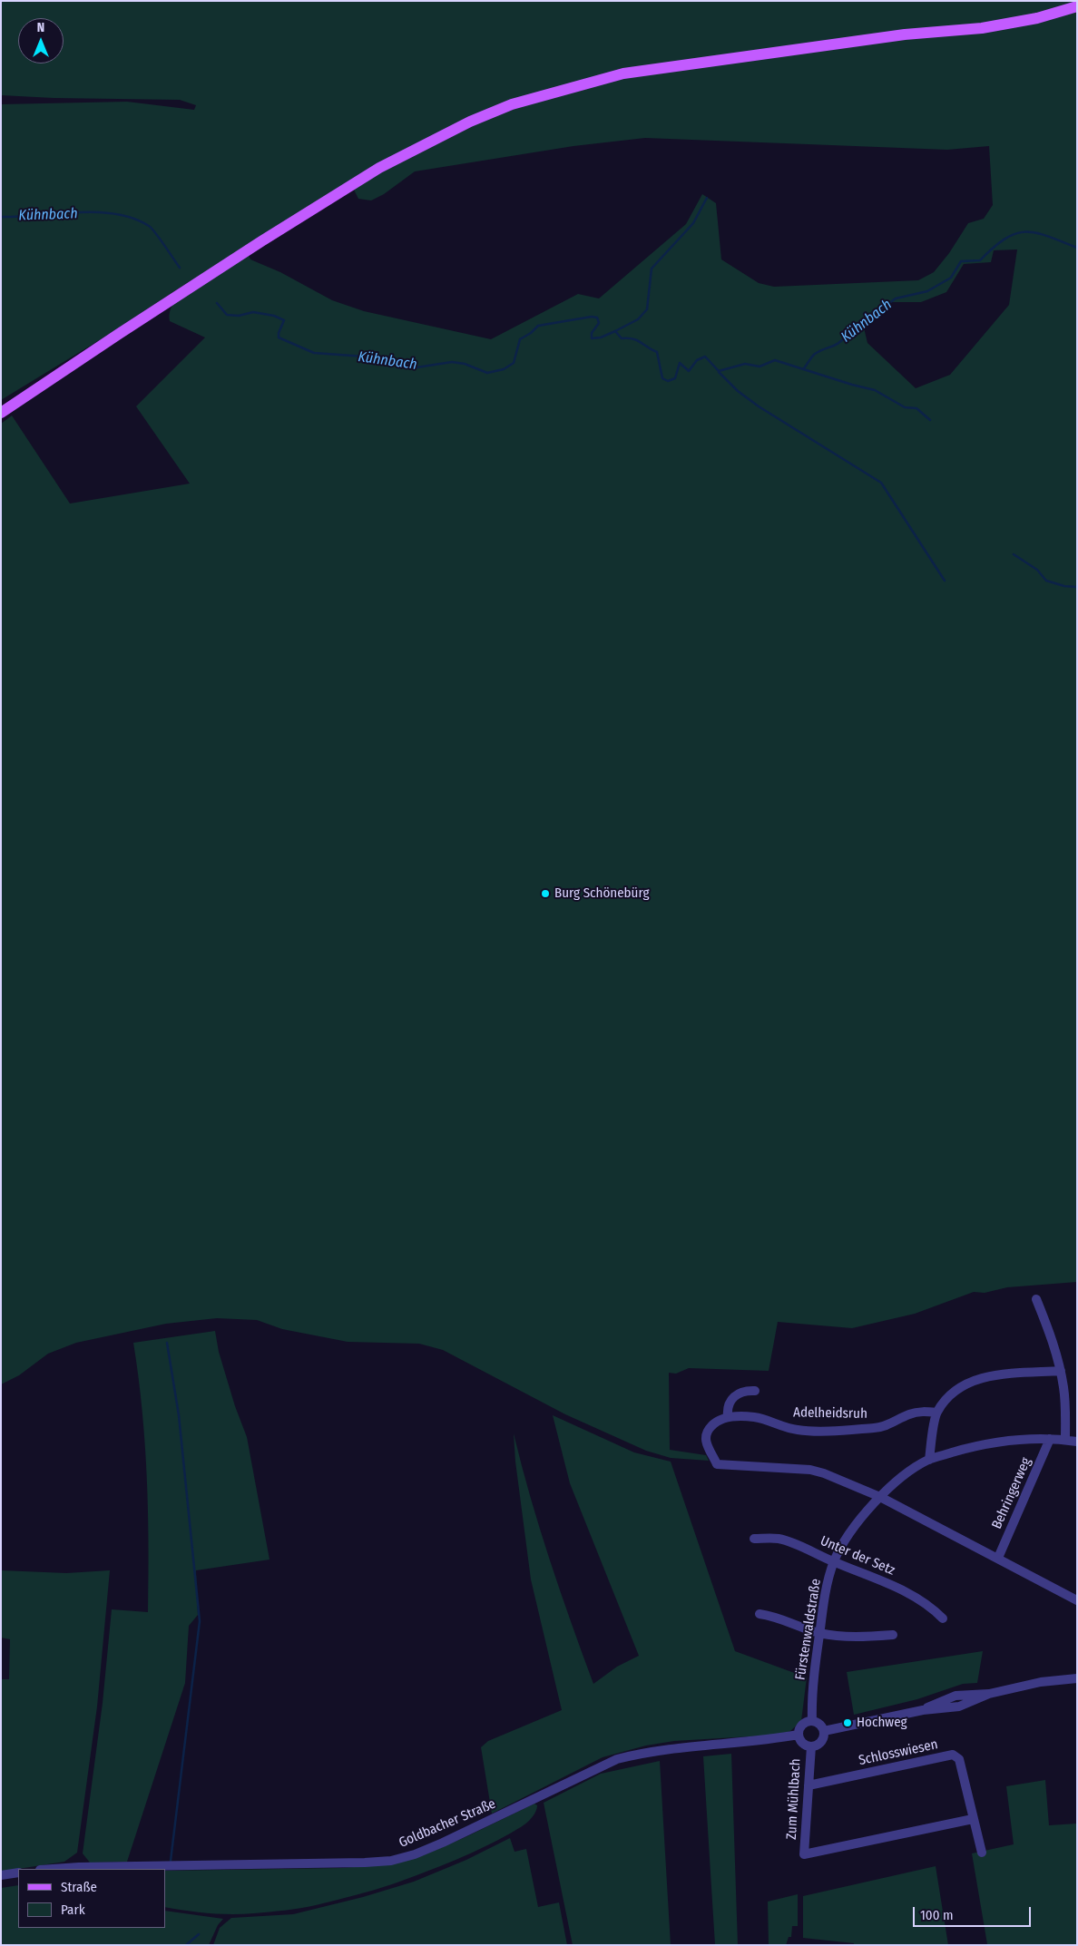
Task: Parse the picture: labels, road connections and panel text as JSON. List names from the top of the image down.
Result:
{
  "streets": {
    "street": [
      "Adelheidsruh",
      "Behringerweg",
      "Unter der Setz",
      "Fürstenwaldstraße",
      "Schlosswiesen",
      "Zum Mühlbach",
      "Goldbacher Straße"
    ]
  },
  "crossings": [
    ["Behringerweg", "Fürstenwaldstraße"],
    ["Unter der Setz", "Fürstenwaldstraße"],
    ["Fürstenwaldstraße", "Zum Mühlbach"],
    ["Fürstenwaldstraße", "Goldbacher Straße"],
    ["Schlosswiesen", "Zum Mühlbach"],
    ["Zum Mühlbach", "Goldbacher Straße"]
  ],
  "water": ["Kühnbach"],
  "places": ["Burg Schönebürg", "Hochweg"],
  "legend": ["Straße", "Park"],
  "scale_bar": "100 m",
  "north": "top"
}
